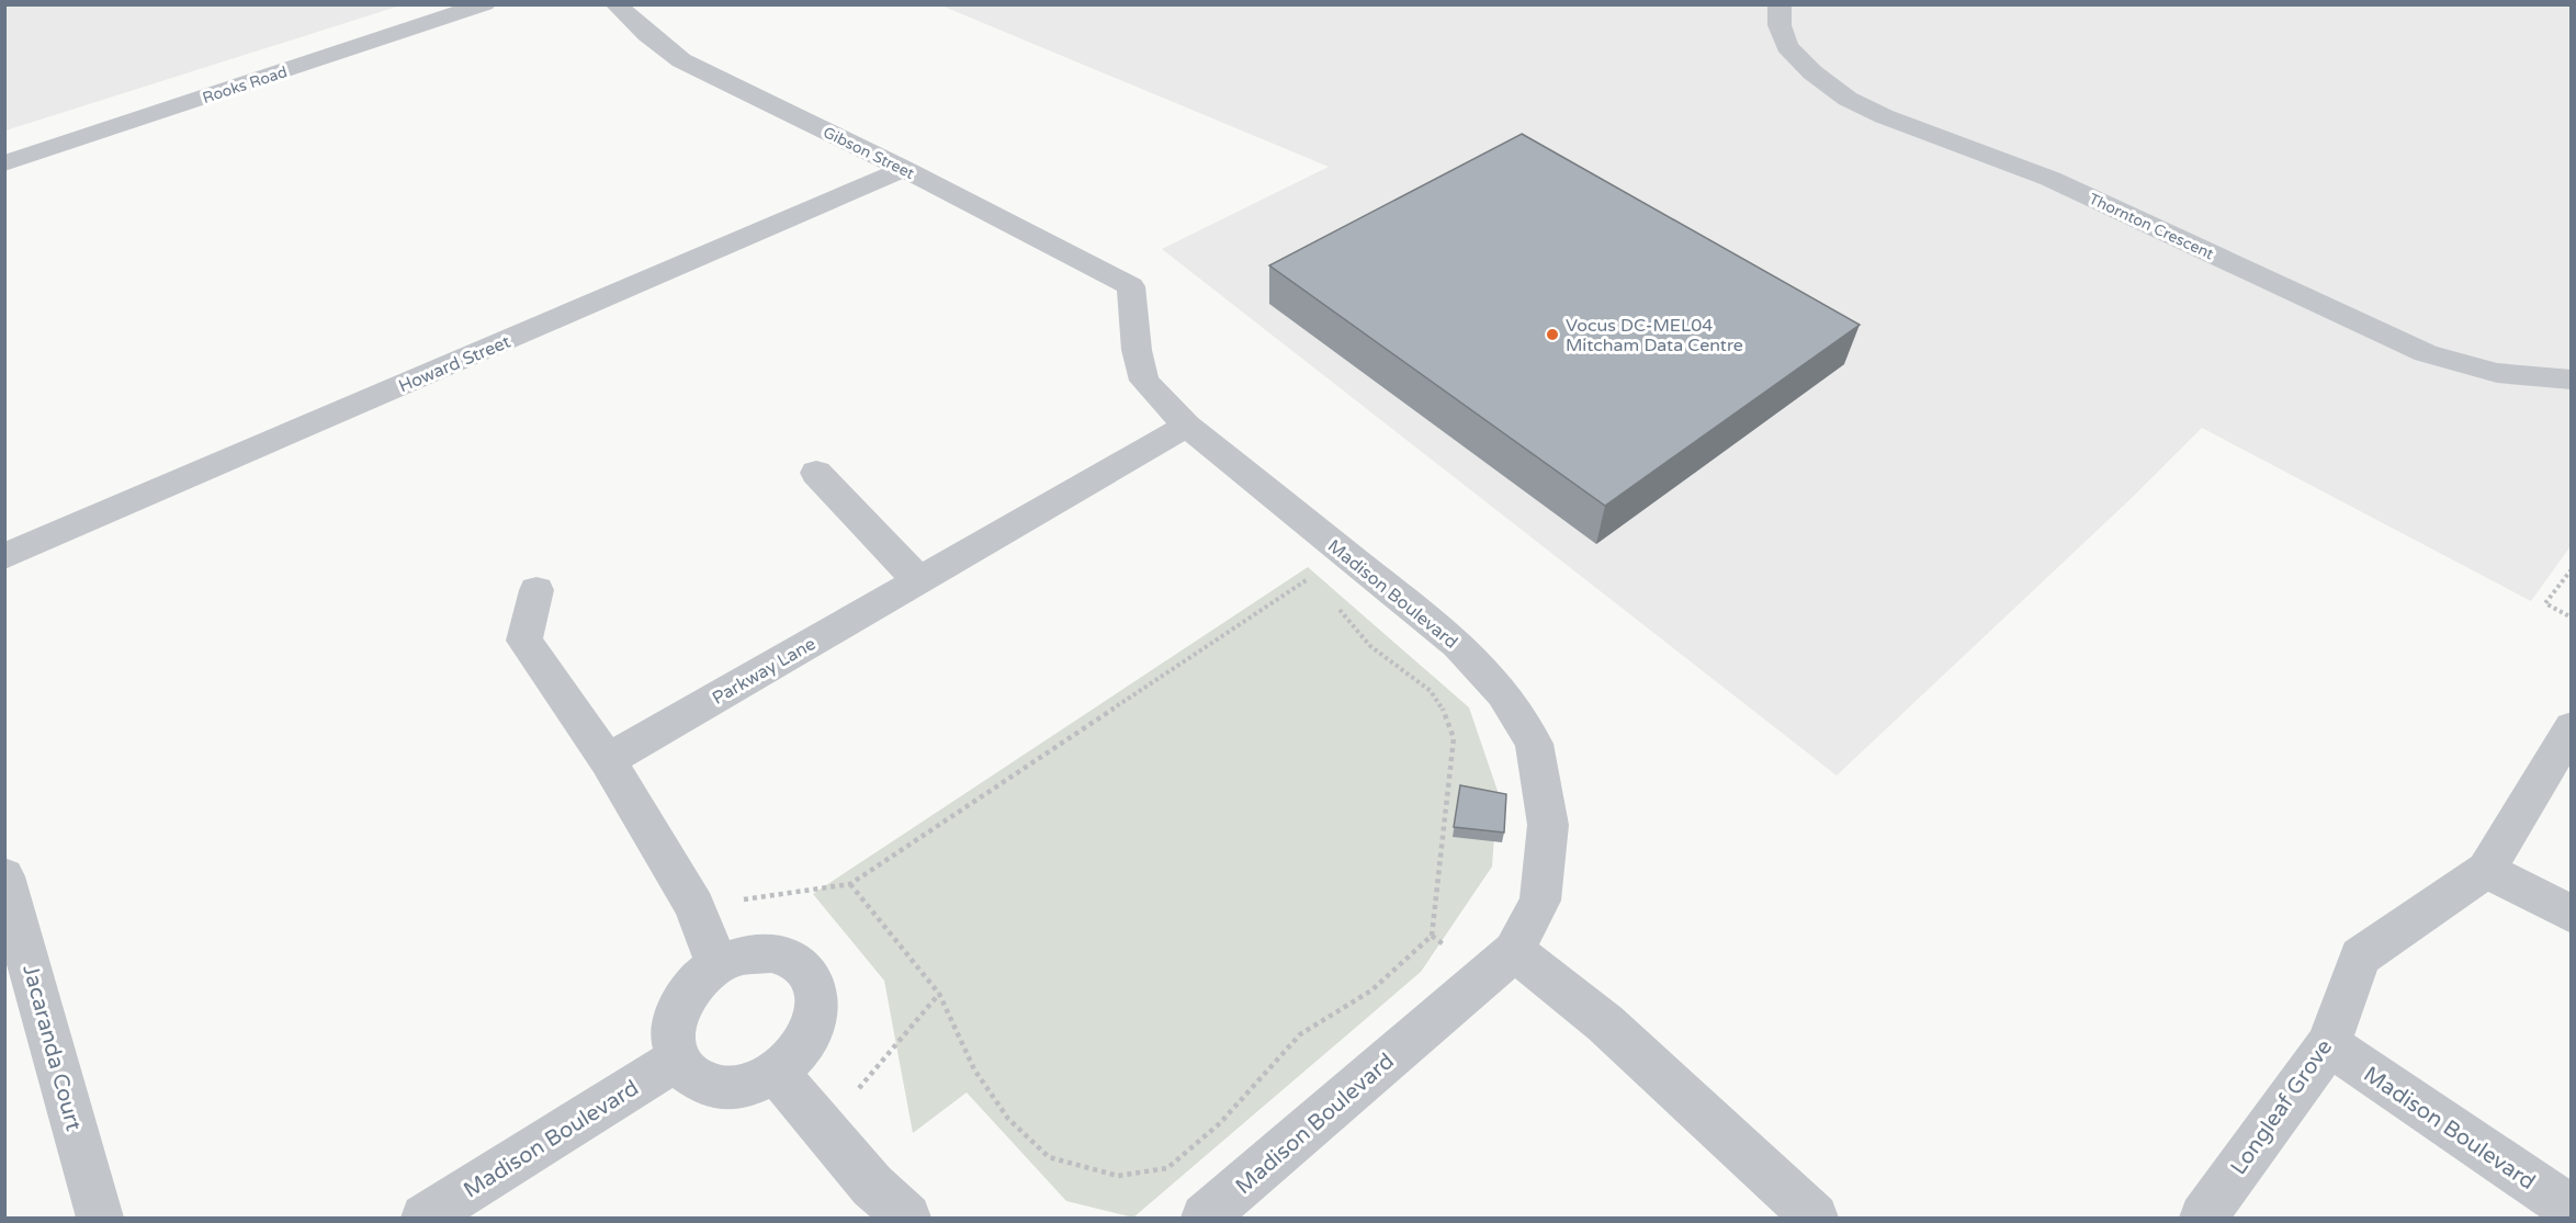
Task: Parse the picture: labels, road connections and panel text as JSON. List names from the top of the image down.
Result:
{
  "streets": {
    "street": [
      "Rooks Road",
      "Gibson Street",
      "Thornton Crescent",
      "Howard Street",
      "Madison Boulevard",
      "Parkway Lane",
      "Jacaranda Court",
      "Longleaf Grove"
    ]
  },
  "crossings": [
    ["Gibson Street", "Howard Street"],
    ["Gibson Street", "Madison Boulevard"],
    ["Madison Boulevard", "Parkway Lane"],
    ["Madison Boulevard", "Longleaf Grove"]
  ],
  "places": ["Vocus DC-MEL04 Mitcham Data Centre"]
}
